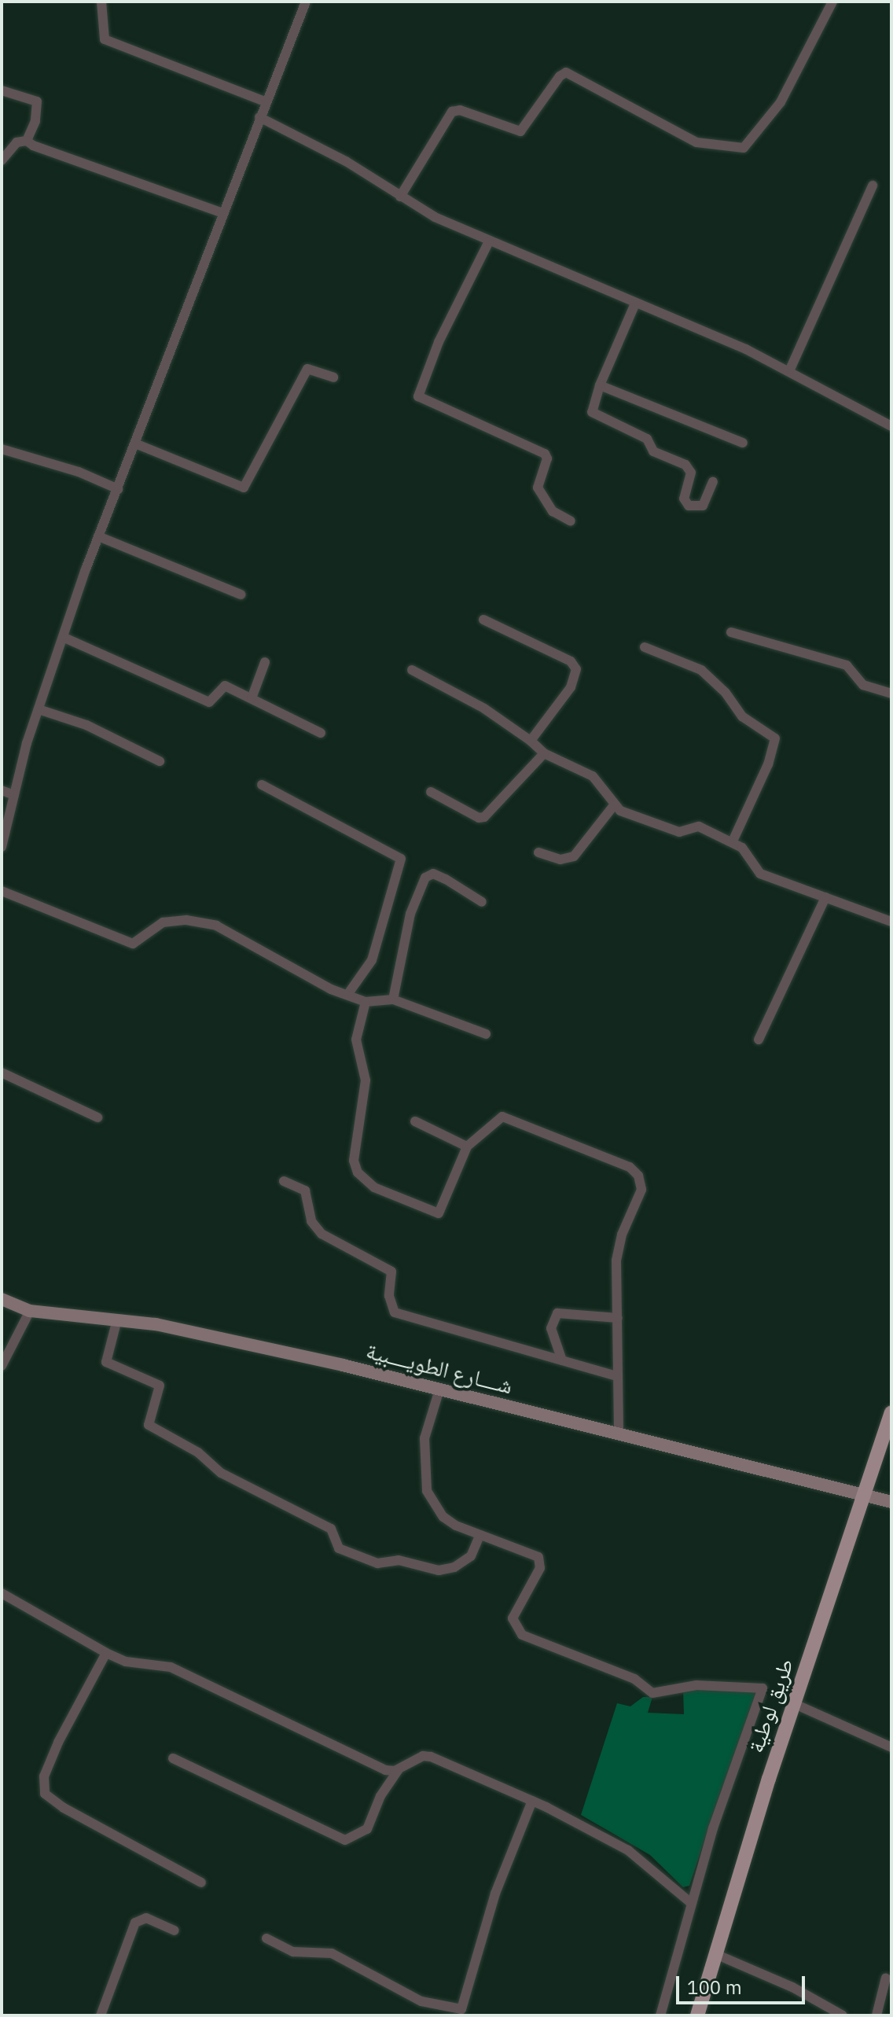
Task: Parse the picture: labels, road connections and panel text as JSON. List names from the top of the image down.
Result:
{
  "streets": {
    "main road": ["طريق لوطية"],
    "street": ["شــــارع الطويــــبية"]
  },
  "crossings": [
    ["شــــارع الطويــــبية", "طريق لوطية"]
  ],
  "scale_bar": "100 m"
}
